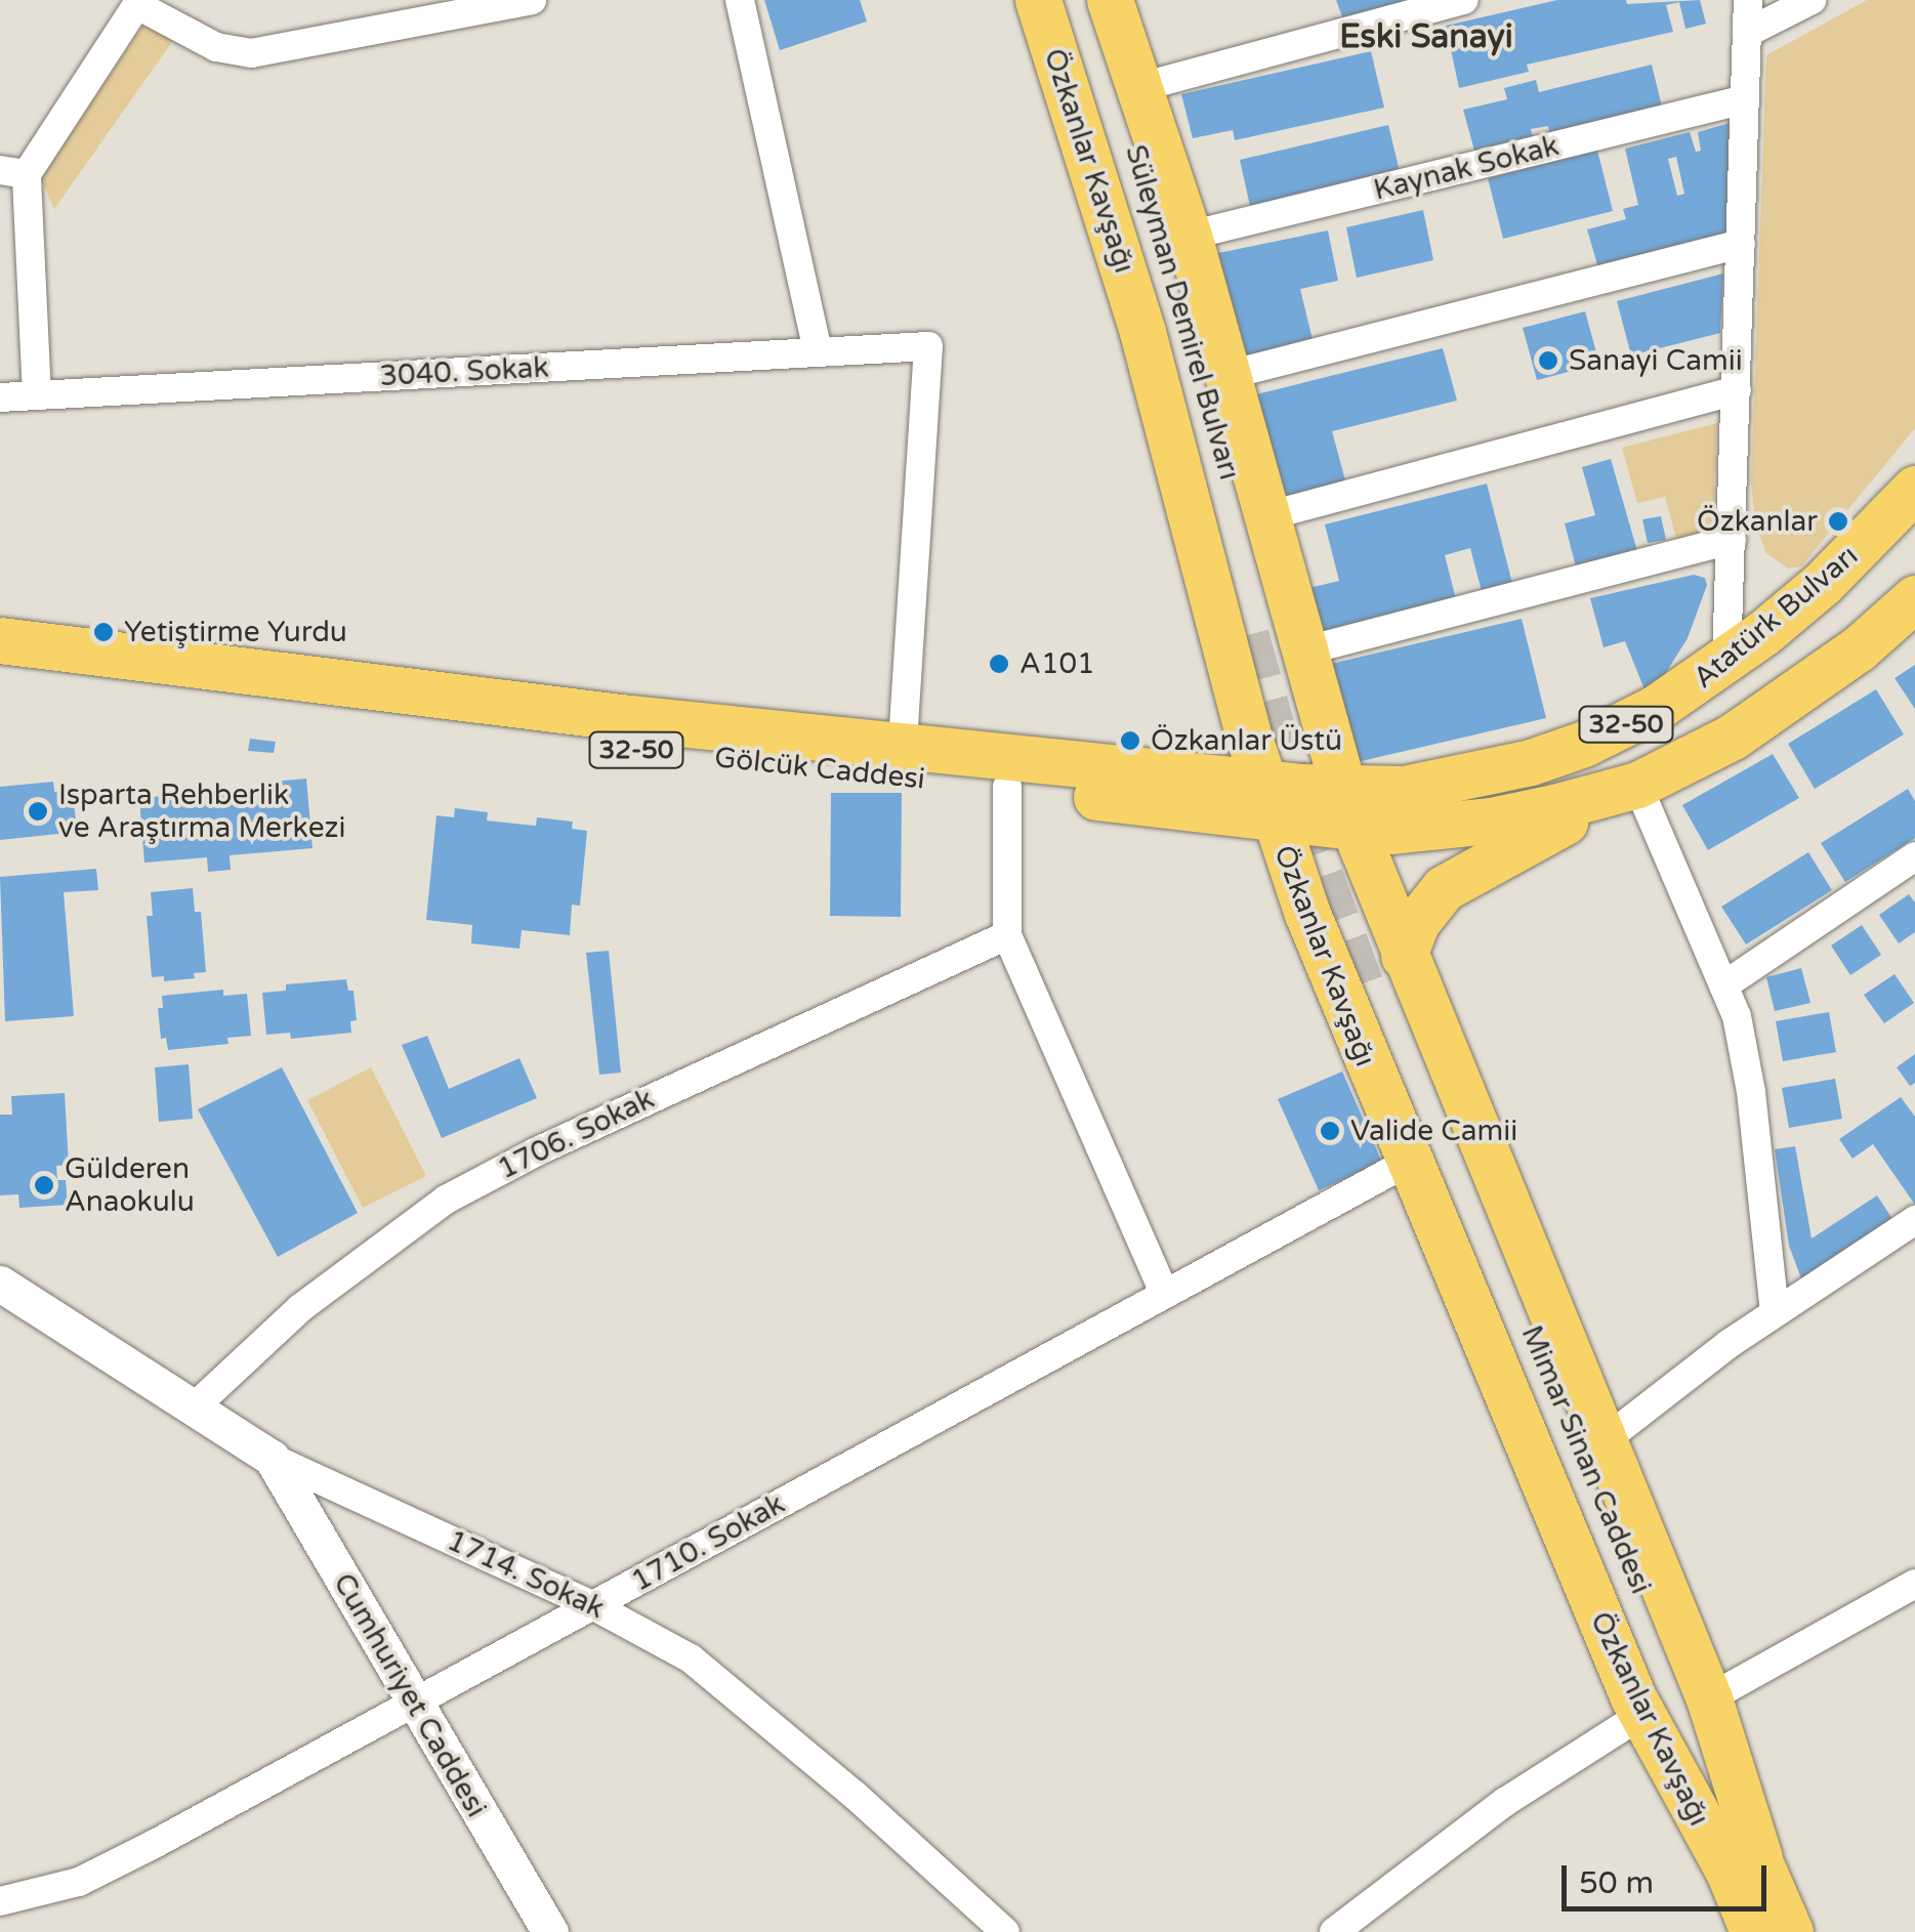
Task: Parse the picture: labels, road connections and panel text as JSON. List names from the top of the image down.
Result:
{
  "streets": {
    "main road": [
      "Özkanlar Kavşağı",
      "Süleyman Demirel Bulvarı",
      "Atatürk Bulvarı",
      "32-50",
      "Gölcük Caddesi",
      "Mimar Sinan Caddesi"
    ],
    "street": [
      "Kaynak Sokak",
      "3040. Sokak",
      "1706. Sokak",
      "1710. Sokak",
      "1714. Sokak",
      "Cumhuriyet Caddesi"
    ]
  },
  "crossings": [
    ["Özkanlar Kavşağı", "Kaynak Sokak"],
    ["Özkanlar Kavşağı", "Süleyman Demirel Bulvarı"],
    ["Özkanlar Kavşağı", "Atatürk Bulvarı"],
    ["Özkanlar Kavşağı", "Gölcük Caddesi"],
    ["Özkanlar Kavşağı", "Mimar Sinan Caddesi"],
    ["Özkanlar Kavşağı", "1710. Sokak"],
    ["3040. Sokak", "Gölcük Caddesi"],
    ["Atatürk Bulvarı", "Gölcük Caddesi"],
    ["1706. Sokak", "1714. Sokak"],
    ["1710. Sokak", "1714. Sokak"],
    ["1710. Sokak", "Cumhuriyet Caddesi"],
    ["1714. Sokak", "Cumhuriyet Caddesi"]
  ],
  "districts": ["Eski Sanayi"],
  "places": [
    "Sanayi Camii",
    "Özkanlar",
    "Yetiştirme Yurdu",
    "A101",
    "Özkanlar Üstü",
    "Isparta Rehberlik ve Araştırma Merkezi",
    "Valide Camii",
    "Gülderen Anaokulu"
  ],
  "scale_bar": "50 m"
}
